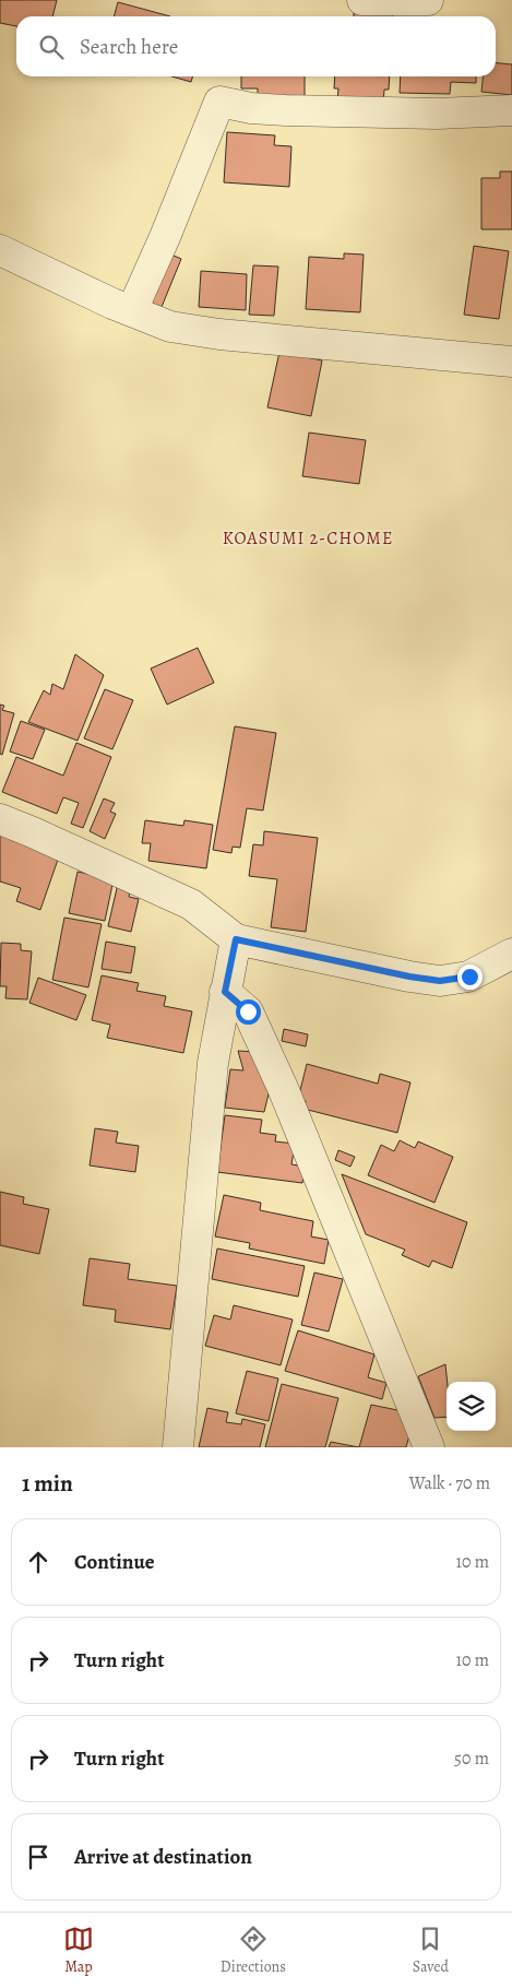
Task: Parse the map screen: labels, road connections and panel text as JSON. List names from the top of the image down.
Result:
{
  "districts": ["KOASUMI 2-CHOME"],
  "page": {
    "search": "Search here",
    "heading": ["1 min", "Walk · 70 m"],
    "list": [
      ["Continue", "10 m"],
      ["Turn right", "10 m"],
      ["Turn right", "50 m"],
      "Arrive at destination"
    ],
    "nav": ["Map", "Directions", "Saved"]
  }
}
